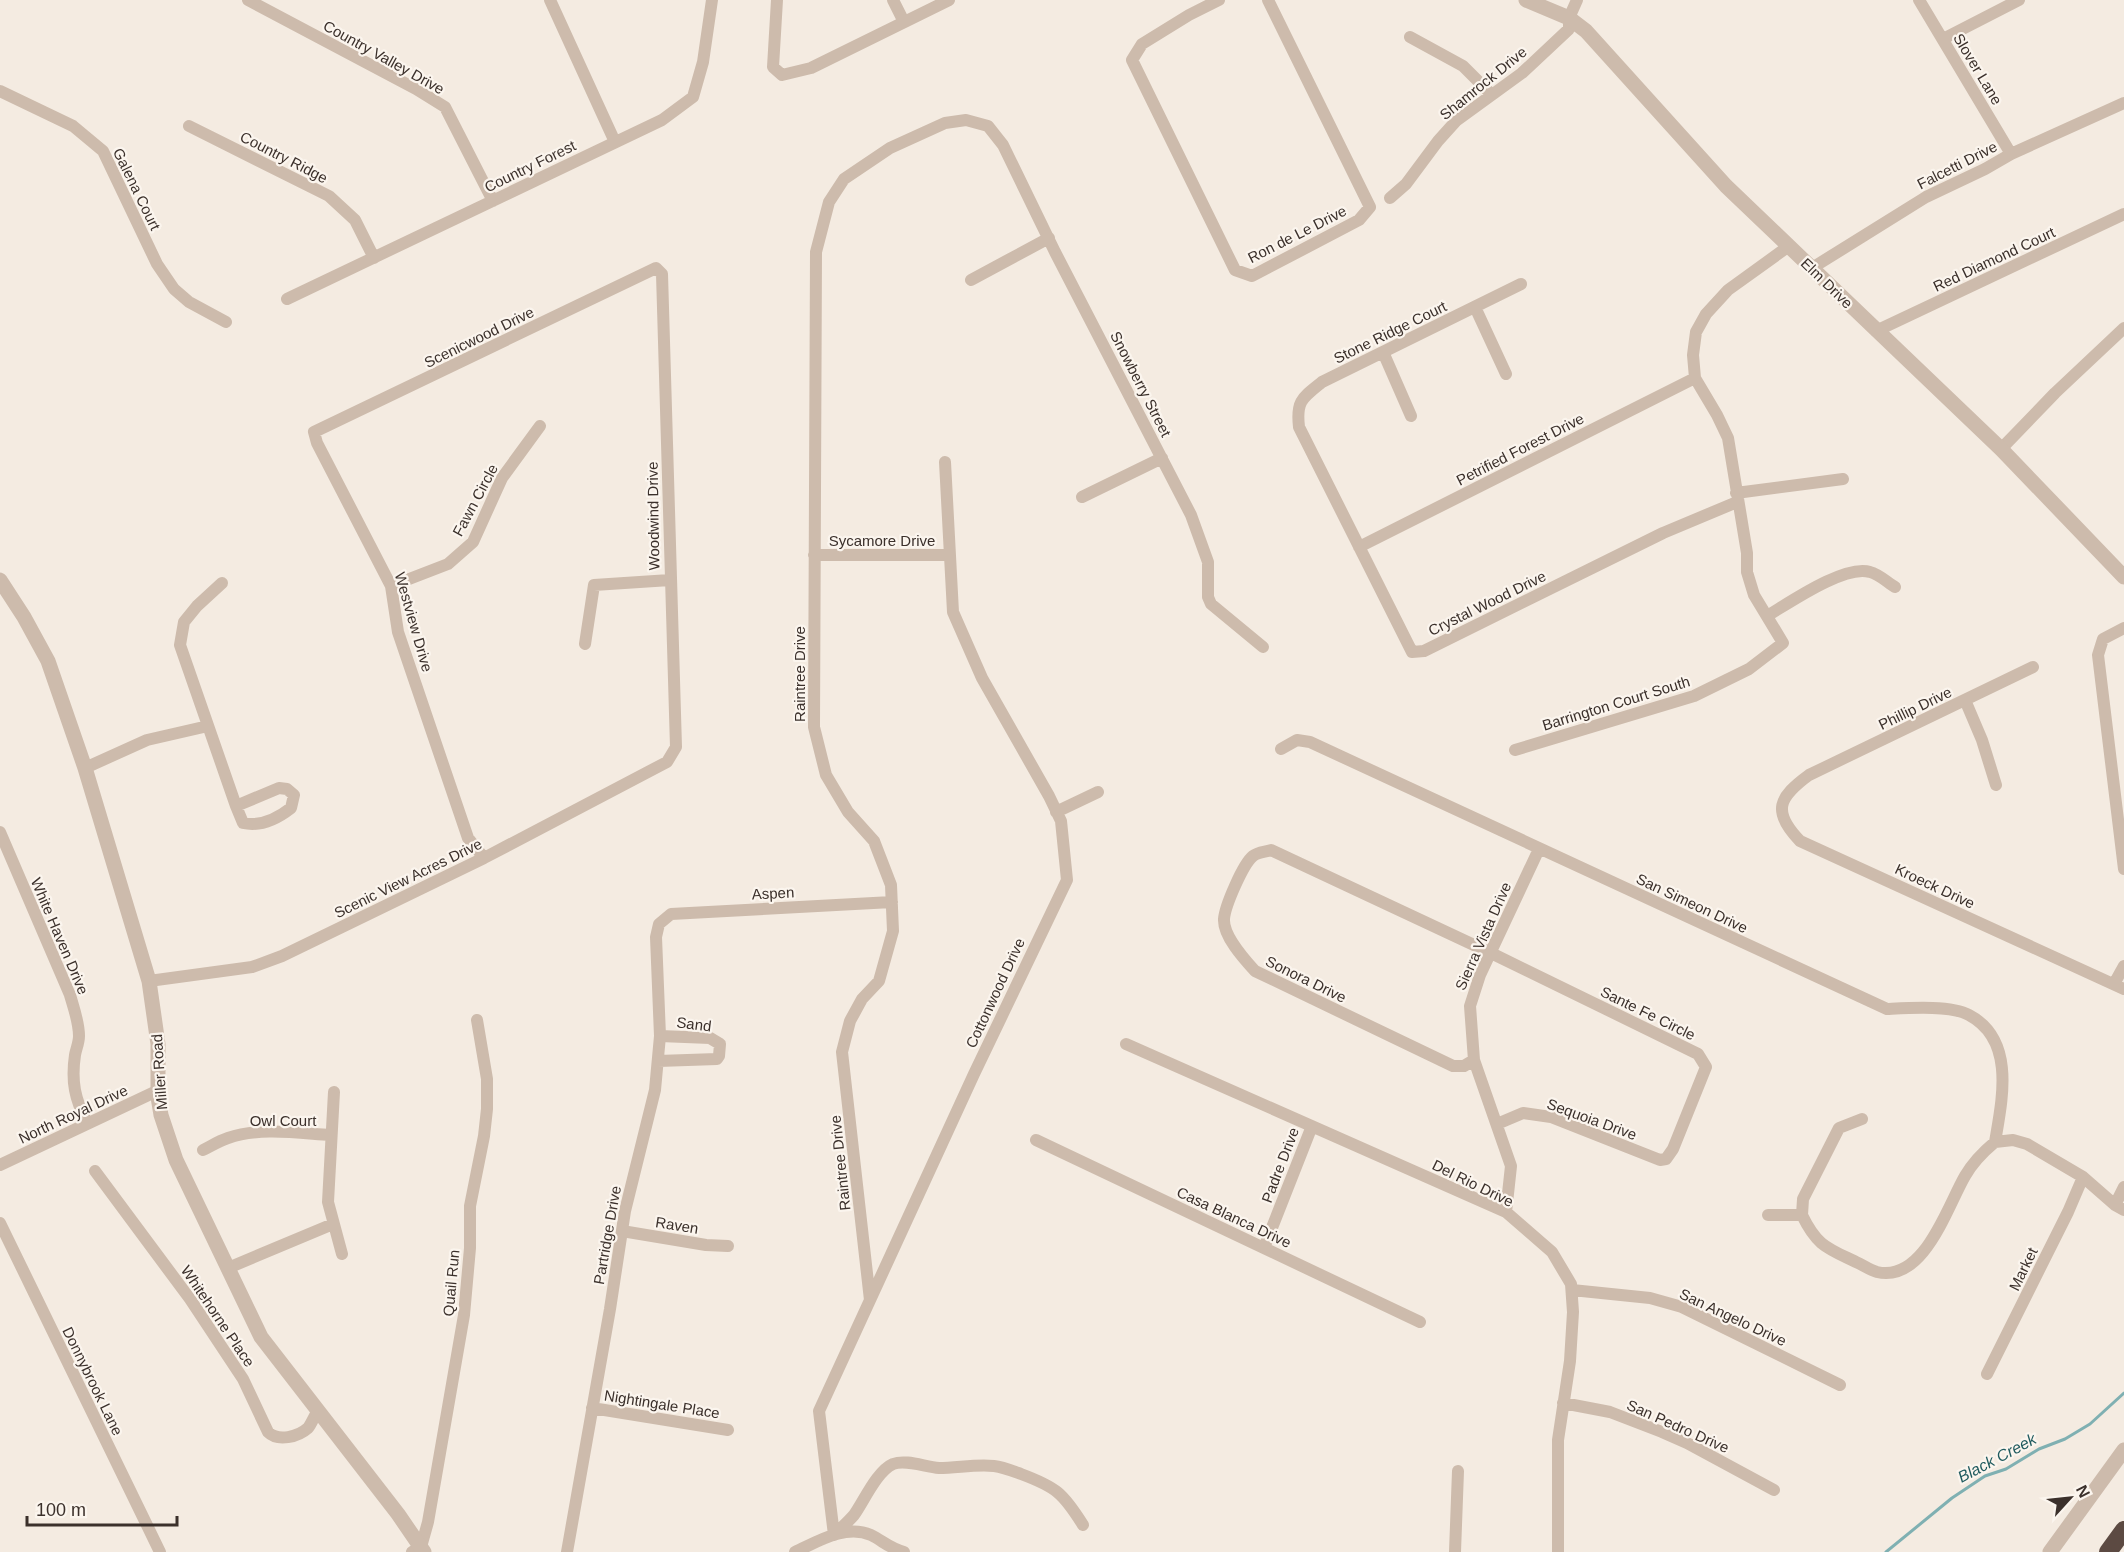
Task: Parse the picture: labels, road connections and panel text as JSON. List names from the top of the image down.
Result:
{
  "streets": {
    "street": [
      "Country Valley Drive",
      "Slover Lane",
      "Shamrock Drive",
      "Country Ridge",
      "Falcetti Drive",
      "Country Forest",
      "Galena Court",
      "Ron de Le Drive",
      "Red Diamond Court",
      "Elm Drive",
      "Stone Ridge Court",
      "Scenicwood Drive",
      "Snowberry Street",
      "Petrified Forest Drive",
      "Fawn Circle",
      "Woodwind Drive",
      "Sycamore Drive",
      "Crystal Wood Drive",
      "Westview Drive",
      "Raintree Drive",
      "Barrington Court South",
      "Phillip Drive",
      "Scenic View Acres Drive",
      "Kroeck Drive",
      "Aspen",
      "San Simeon Drive",
      "White Haven Drive",
      "Sierra Vista Drive",
      "Sonora Drive",
      "Cottonwood Drive",
      "Sante Fe Circle",
      "Sand",
      "Miller Road",
      "North Royal Drive",
      "Sequoia Drive",
      "Owl Court",
      "Padre Drive",
      "Del Rio Drive",
      "Casa Blanca Drive",
      "Raven",
      "Partridge Drive",
      "Market",
      "Quail Run",
      "Whitehorne Place",
      "San Angelo Drive",
      "Donnybrook Lane",
      "Nightingale Place",
      "San Pedro Drive"
    ]
  },
  "crossings": [
    ["Country Valley Drive", "Country Forest"],
    ["Slover Lane", "Falcetti Drive"],
    ["Shamrock Drive", "Elm Drive"],
    ["Country Ridge", "Country Forest"],
    ["Falcetti Drive", "Elm Drive"],
    ["Red Diamond Court", "Elm Drive"],
    ["Stone Ridge Court", "Crystal Wood Drive"],
    ["Scenicwood Drive", "Woodwind Drive"],
    ["Scenicwood Drive", "Westview Drive"],
    ["Snowberry Street", "Raintree Drive"],
    ["Petrified Forest Drive", "Crystal Wood Drive"],
    ["Fawn Circle", "Westview Drive"],
    ["Woodwind Drive", "Scenic View Acres Drive"],
    ["Sycamore Drive", "Raintree Drive"],
    ["Sycamore Drive", "Cottonwood Drive"],
    ["Westview Drive", "Scenic View Acres Drive"],
    ["Raintree Drive", "Aspen"],
    ["Raintree Drive", "Cottonwood Drive"],
    ["Phillip Drive", "Kroeck Drive"],
    ["Scenic View Acres Drive", "Miller Road"],
    ["Aspen", "Partridge Drive"],
    ["San Simeon Drive", "Sierra Vista Drive"],
    ["White Haven Drive", "North Royal Drive"],
    ["Sierra Vista Drive", "Sonora Drive"],
    ["Sierra Vista Drive", "Sante Fe Circle"],
    ["Sierra Vista Drive", "Sequoia Drive"],
    ["Sierra Vista Drive", "Del Rio Drive"],
    ["Sonora Drive", "Sante Fe Circle"],
    ["Sante Fe Circle", "Sequoia Drive"],
    ["Sand", "Partridge Drive"],
    ["Miller Road", "North Royal Drive"],
    ["Miller Road", "Quail Run"],
    ["Miller Road", "Whitehorne Place"],
    ["Padre Drive", "Del Rio Drive"],
    ["Padre Drive", "Casa Blanca Drive"],
    ["Del Rio Drive", "San Angelo Drive"],
    ["Del Rio Drive", "San Pedro Drive"],
    ["Raven", "Partridge Drive"],
    ["Partridge Drive", "Nightingale Place"]
  ],
  "water": ["Black Creek"],
  "scale_bar": "100 m",
  "north": "top right"
}
